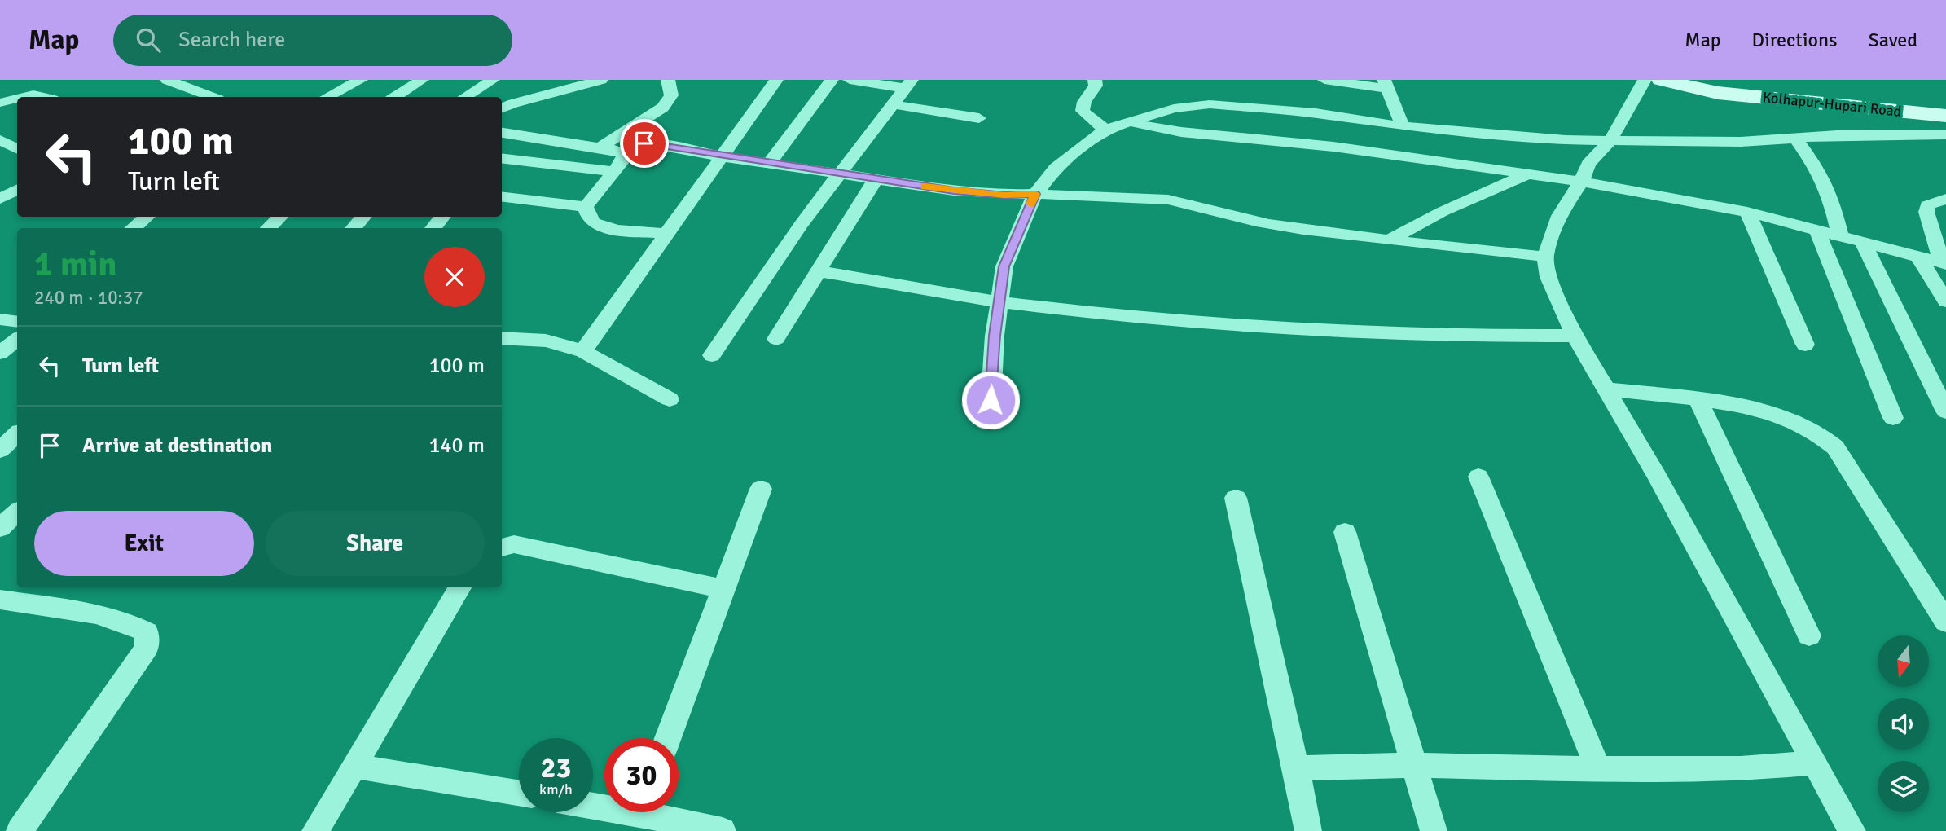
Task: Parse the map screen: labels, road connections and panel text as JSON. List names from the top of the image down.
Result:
{
  "streets": {
    "main road": ["Kolhapur-Hupari Road"]
  },
  "north": "bottom",
  "page": {
    "header": "Map",
    "search": "Search here",
    "nav": ["Map", "Directions", "Saved"],
    "turn": ["100 m", "Turn left"],
    "heading": ["1 min", "240 m · 10:37"],
    "list": [
      {
        "name": "Turn left",
        "value": "100 m"
      },
      {
        "name": "Arrive at destination",
        "value": "140 m"
      }
    ],
    "buttons": ["Exit", "Share"],
    "speed": "23 km/h",
    "limit": "30"
  }
}
